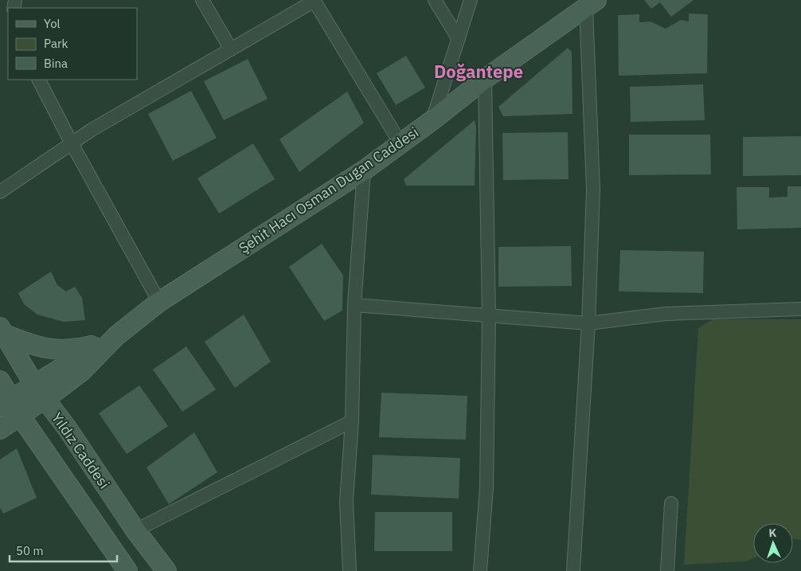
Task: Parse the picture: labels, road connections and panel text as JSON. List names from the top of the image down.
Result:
{
  "streets": {
    "main road": ["Şehit Hacı Osman Dugan Caddesi", "Yıldız Caddesi"]
  },
  "crossings": [
    ["Şehit Hacı Osman Dugan Caddesi", "Yıldız Caddesi"]
  ],
  "districts": ["Doğantepe"],
  "legend": ["Yol", "Park", "Bina"],
  "scale_bar": "50 m",
  "north": "top"
}
